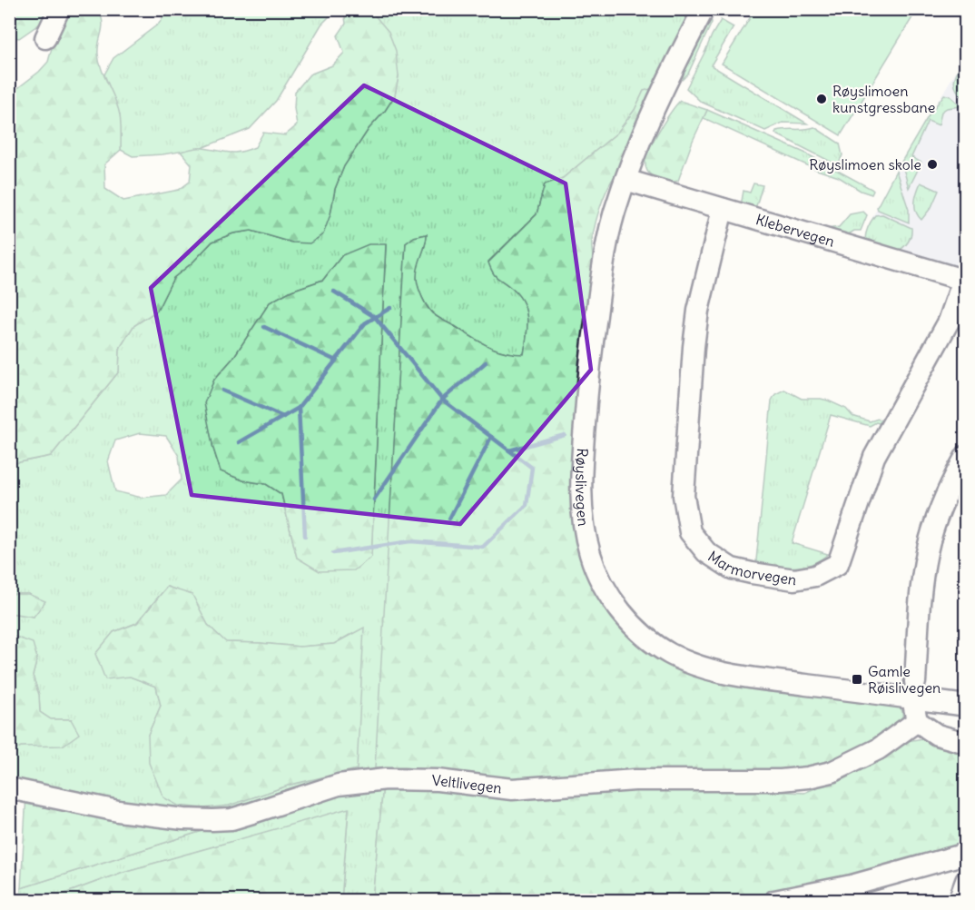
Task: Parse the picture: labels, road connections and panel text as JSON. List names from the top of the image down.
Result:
{
  "streets": {
    "street": [
      "Klebervegen",
      "Røyslivegen",
      "Marmorvegen",
      "Veltlivegen"
    ]
  },
  "crossings": [
    ["Klebervegen", "Røyslivegen"],
    ["Klebervegen", "Marmorvegen"]
  ],
  "places": {
    "other": ["Røyslimoen kunstgressbane", "Røyslimoen skole"],
    "transit": ["Gamle Røislivegen"]
  }
}
